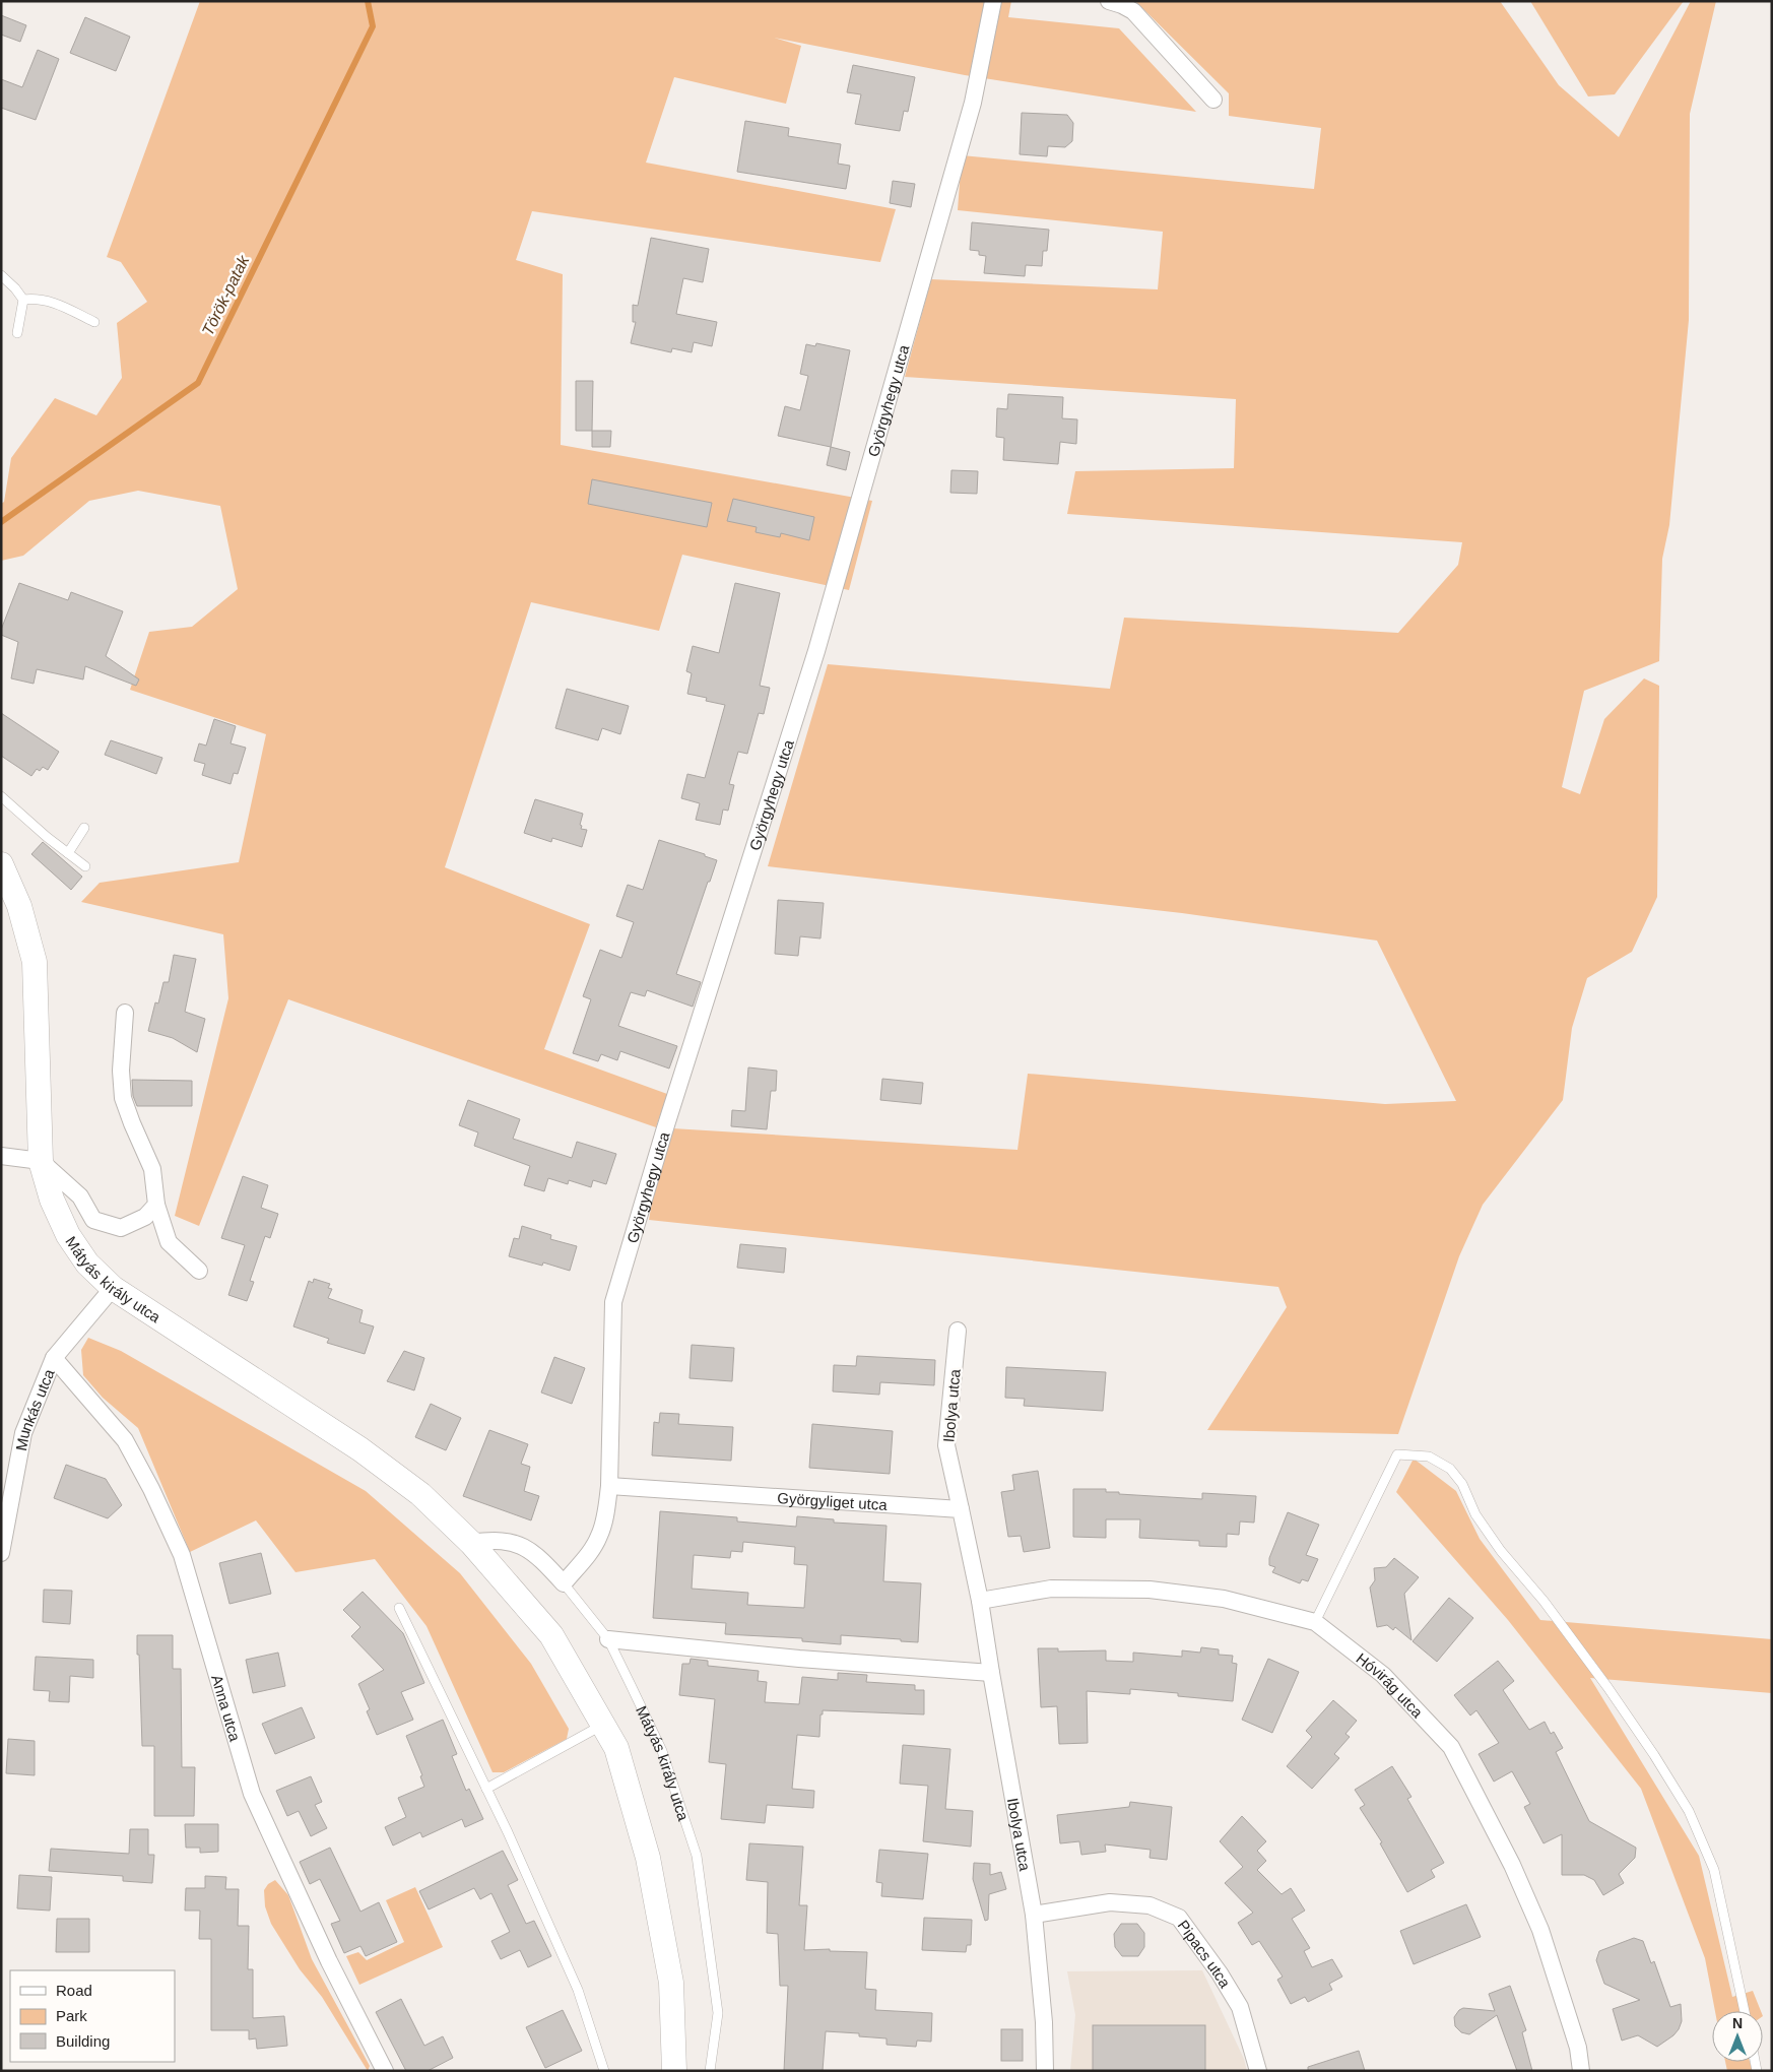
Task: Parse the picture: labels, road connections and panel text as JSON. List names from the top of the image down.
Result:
{
  "streets": {
    "main road": ["Mátyás király utca"],
    "street": [
      "Györgyhegy utca",
      "Ibolya utca",
      "Munkás utca",
      "Györgyliget utca",
      "Hóvirág utca",
      "Anna utca",
      "Pipacs utca"
    ]
  },
  "crossings": [
    ["Györgyhegy utca", "Mátyás király utca"],
    ["Györgyhegy utca", "Györgyliget utca"],
    ["Mátyás király utca", "Munkás utca"],
    ["Ibolya utca", "Györgyliget utca"],
    ["Ibolya utca", "Hóvirág utca"],
    ["Ibolya utca", "Pipacs utca"],
    ["Munkás utca", "Anna utca"]
  ],
  "water": ["Török-patak"],
  "legend": ["Road", "Park", "Building"],
  "north": "top"
}
